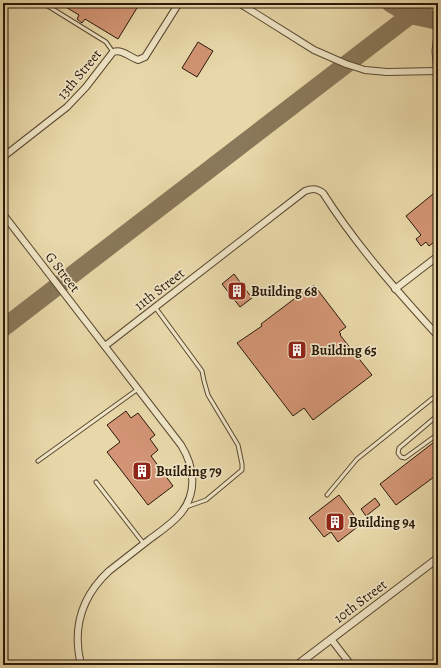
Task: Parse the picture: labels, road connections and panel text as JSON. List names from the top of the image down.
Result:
{
  "streets": {
    "street": [
      "13th Street",
      "G Street",
      "11th Street",
      "10th Street"
    ]
  },
  "crossings": [
    ["G Street", "11th Street"]
  ],
  "places": {
    "building": [
      "Building 68",
      "Building 65",
      "Building 79",
      "Building 94"
    ]
  }
}
